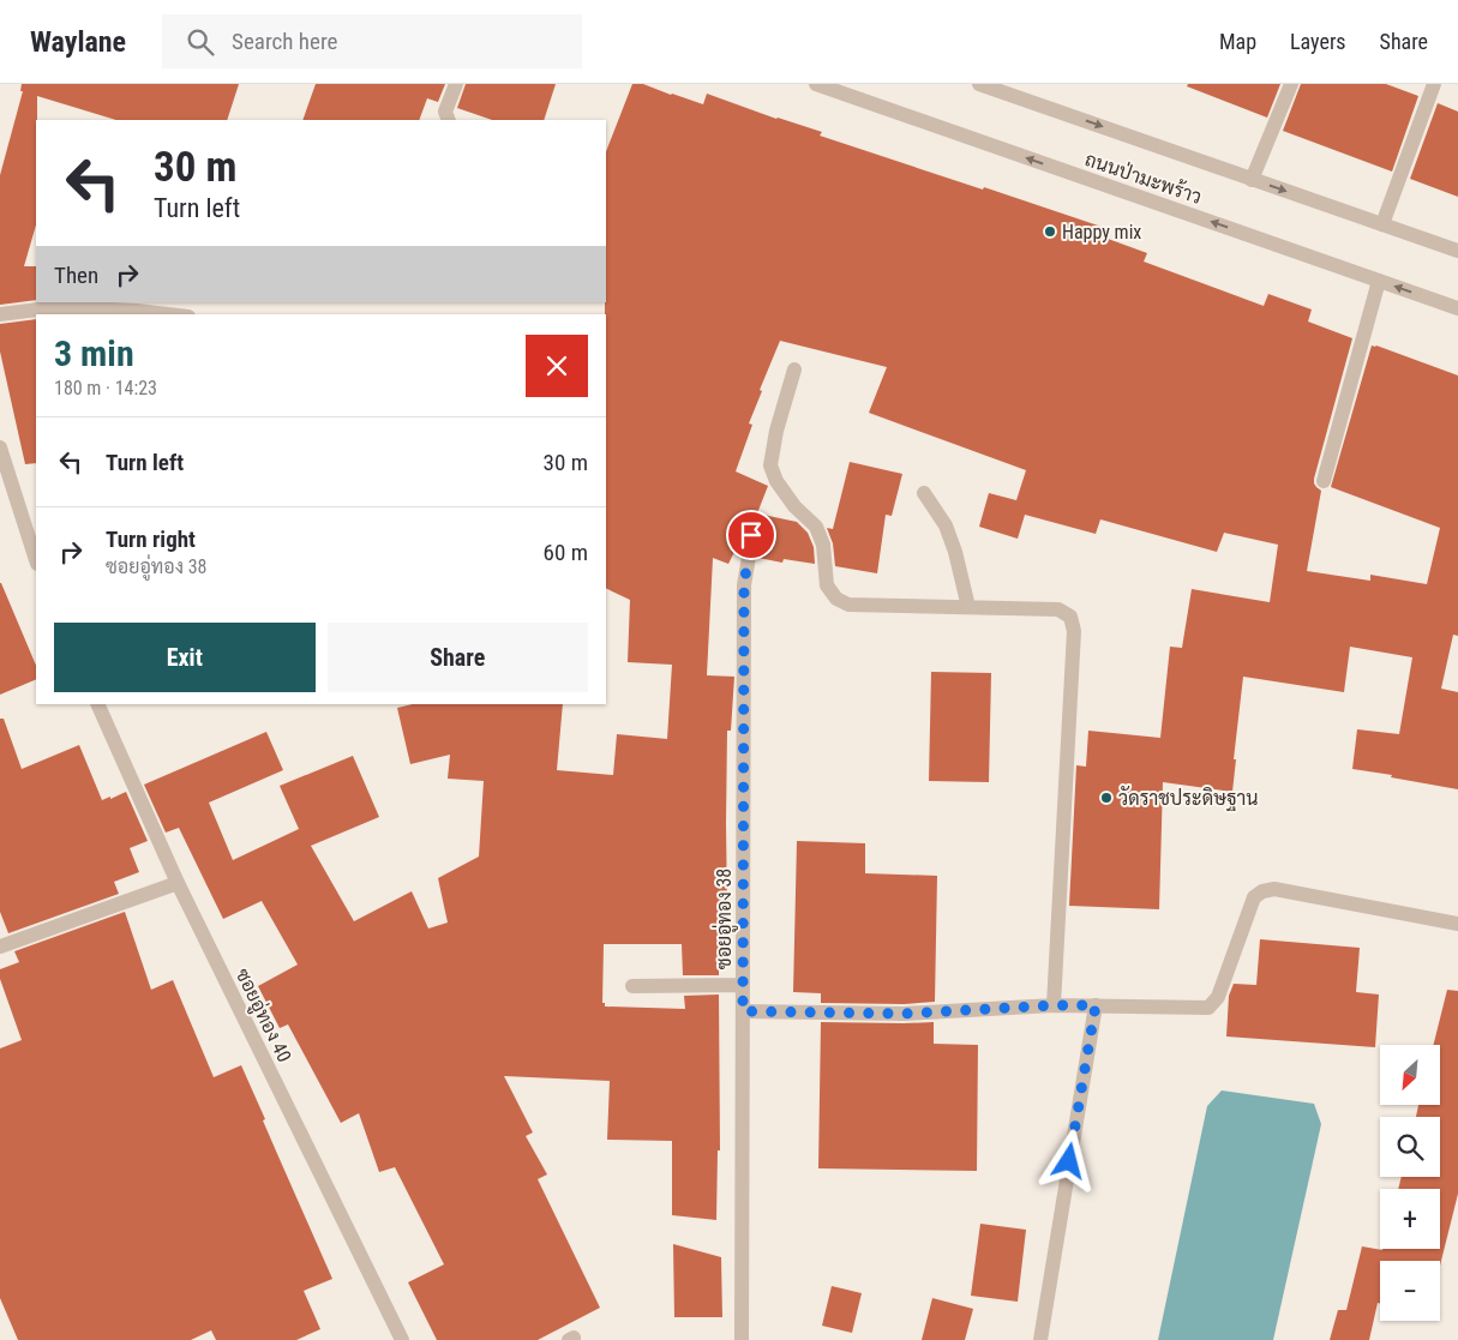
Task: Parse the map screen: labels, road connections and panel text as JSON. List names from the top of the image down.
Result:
{
  "streets": {
    "street": ["ถนนป่ามะพร้าว", "ซอยอู่ทอง 38", "ซอยอู่ทอง 40"]
  },
  "places": ["Happy mix", "วัดราชประดิษฐาน"],
  "north": "bottom left",
  "page": {
    "header": "Waylane",
    "search": "Search here",
    "nav": ["Map", "Layers", "Share"],
    "turn": ["30 m", "Turn left"],
    "then": "Then",
    "heading": ["3 min", "180 m · 14:23"],
    "list": [
      {
        "name": "Turn left",
        "value": "30 m"
      },
      {
        "name": "Turn right",
        "note": "ซอยอู่ทอง 38",
        "value": "60 m"
      }
    ],
    "buttons": ["Exit", "Share"],
    "map_buttons": ["+", "−"]
  }
}
